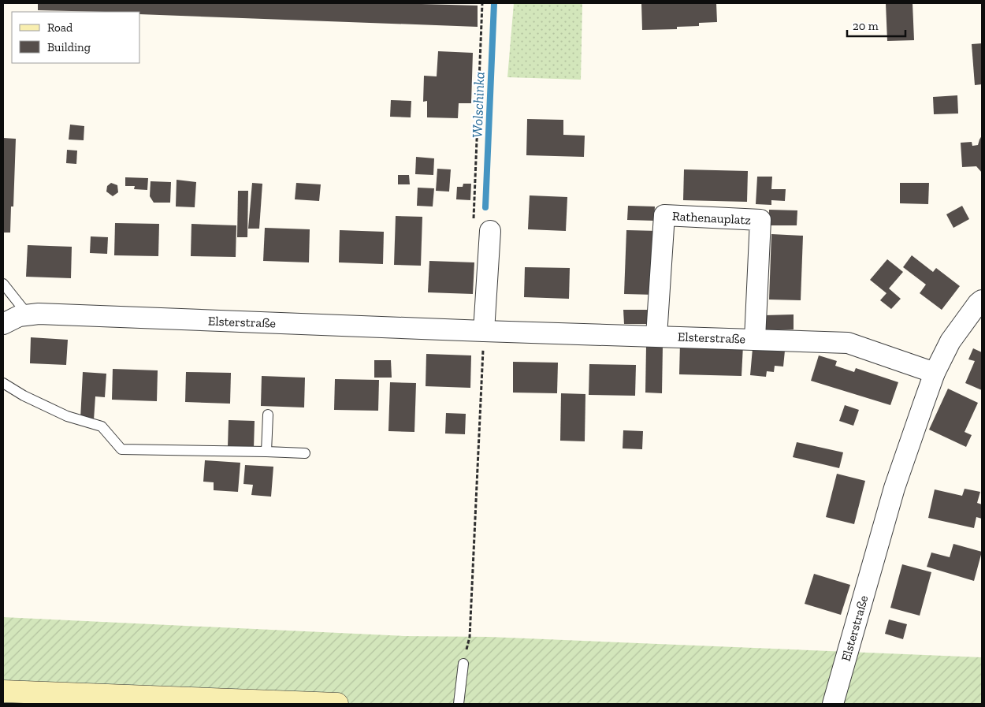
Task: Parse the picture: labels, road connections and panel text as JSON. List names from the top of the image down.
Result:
{
  "streets": {
    "street": ["Rathenauplatz", "Elsterstraße"]
  },
  "crossings": [
    ["Rathenauplatz", "Elsterstraße"]
  ],
  "water": ["Wolschinka"],
  "legend": ["Road", "Building"],
  "scale_bar": "20 m"
}
